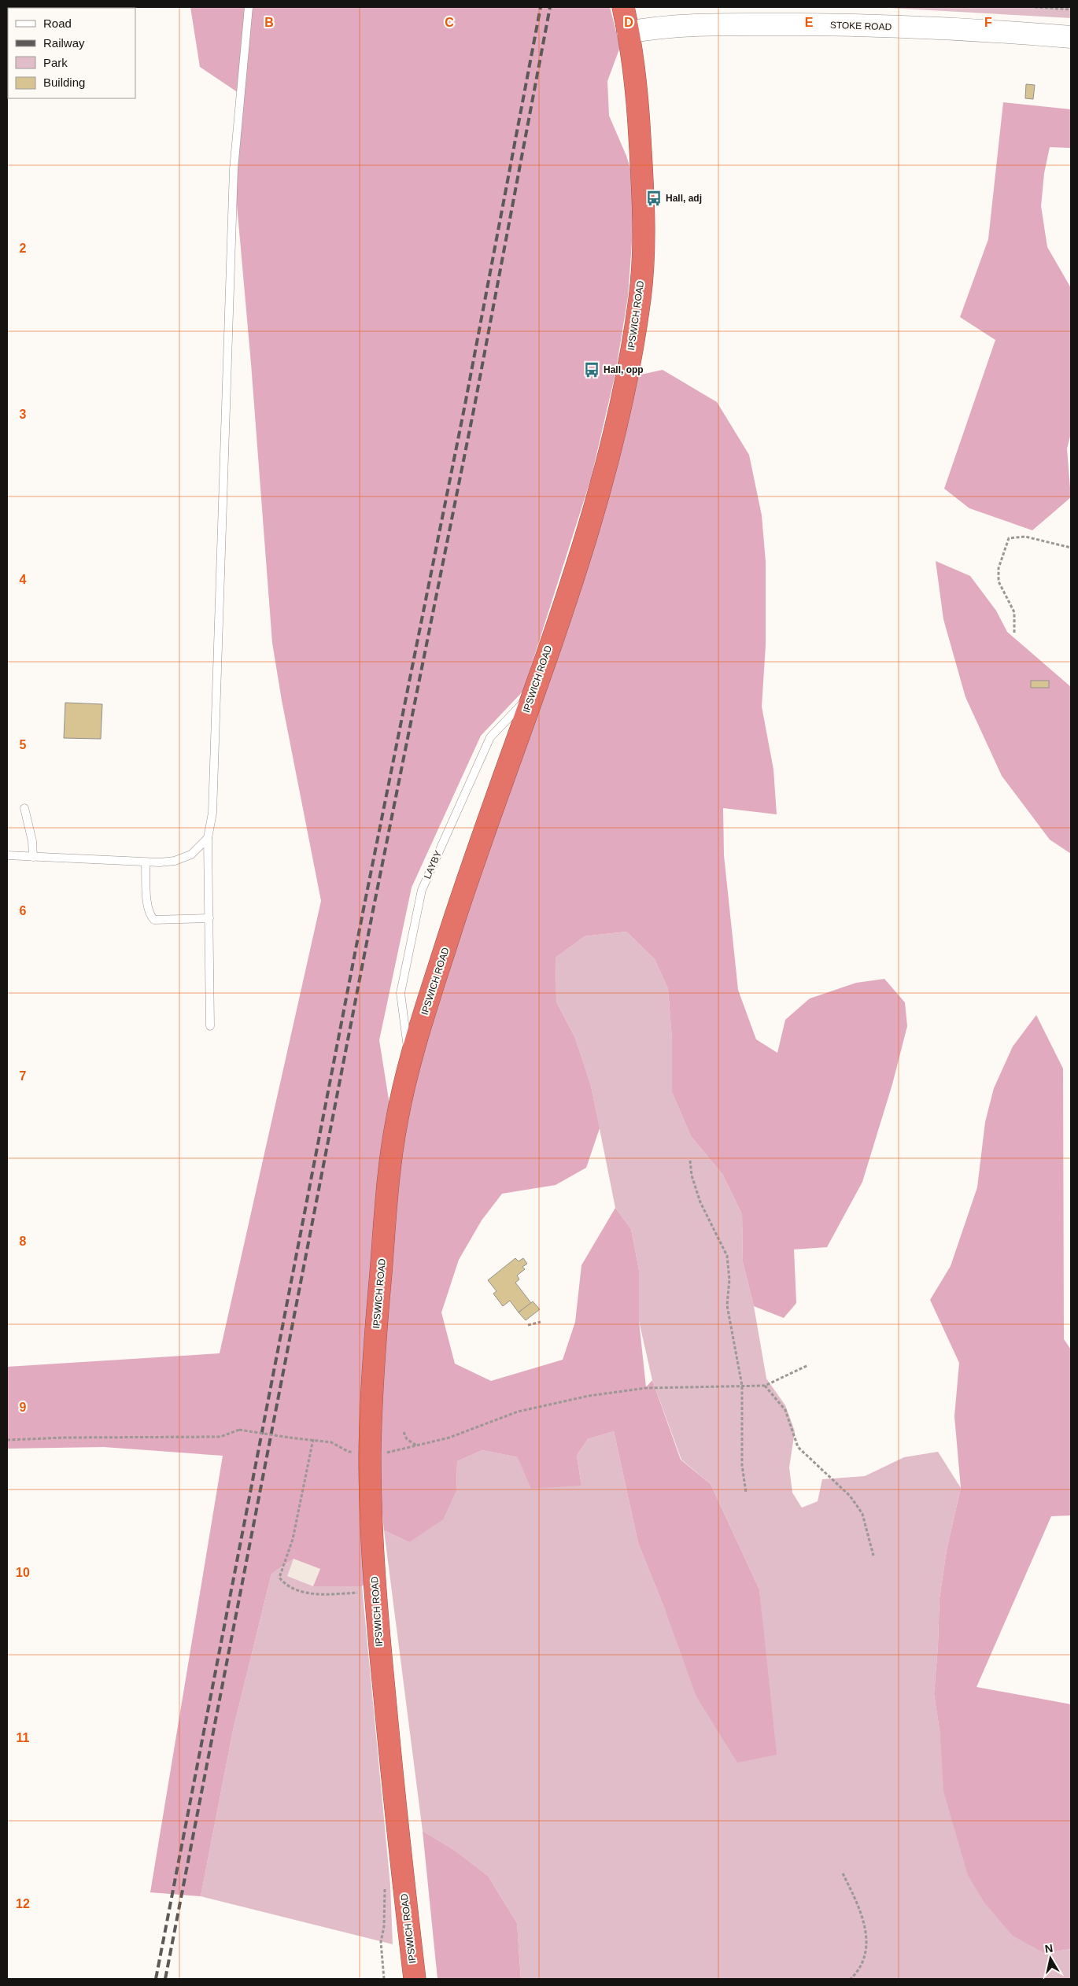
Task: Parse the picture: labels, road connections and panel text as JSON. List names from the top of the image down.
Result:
{
  "streets": {
    "highway": ["IPSWICH ROAD"],
    "street": ["STOKE ROAD"],
    "lane": ["LAYBY"]
  },
  "crossings": [
    ["STOKE ROAD", "IPSWICH ROAD"],
    ["IPSWICH ROAD", "LAYBY"]
  ],
  "places": {
    "bus stop": ["Hall, adj", "Hall, opp"]
  },
  "legend": [
    "Road",
    "Railway",
    "Park",
    "Building"
  ],
  "north": "top",
  "grid": {
    "columns": [
      "B",
      "C",
      "D",
      "E",
      "F"
    ],
    "rows": [
      "2",
      "3",
      "4",
      "5",
      "6",
      "7",
      "8",
      "9",
      "10",
      "11",
      "12"
    ]
  }
}
